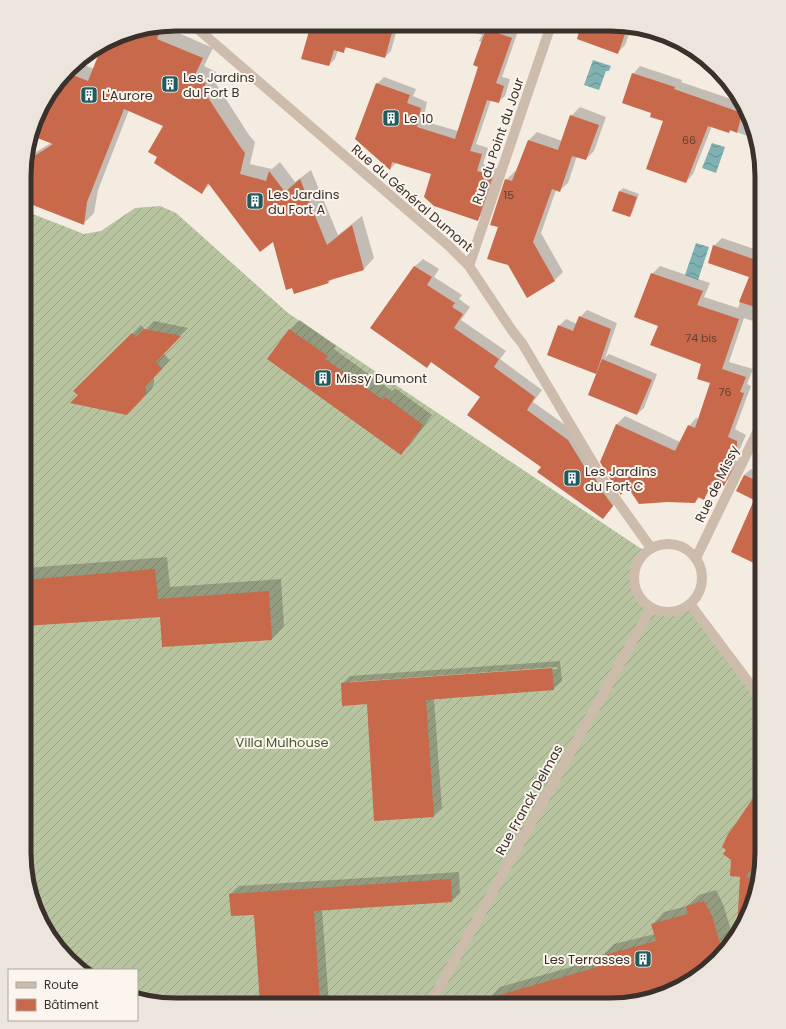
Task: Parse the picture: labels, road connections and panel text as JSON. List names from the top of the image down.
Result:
{
  "streets": {
    "street": [
      "Rue du Point du Jour",
      "Rue du Général Dumont",
      "Rue de Missy",
      "Rue Franck Delmas"
    ]
  },
  "crossings": [
    ["Rue du Point du Jour", "Rue du Général Dumont"],
    ["Rue du Général Dumont", "Rue de Missy"],
    ["Rue du Général Dumont", "Rue Franck Delmas"],
    ["Rue de Missy", "Rue Franck Delmas"]
  ],
  "parks": ["Villa Mulhouse"],
  "places": {
    "building": [
      "Les Jardins du Fort B",
      "L'Aurore",
      "Le 10",
      "Les Jardins du Fort A",
      "Missy Dumont",
      "Les Jardins du Fort C",
      "Les Terrasses"
    ]
  },
  "house_numbers": [
    "66",
    "15",
    "74 bis",
    "76"
  ],
  "legend": ["Route", "Bâtiment"]
}
